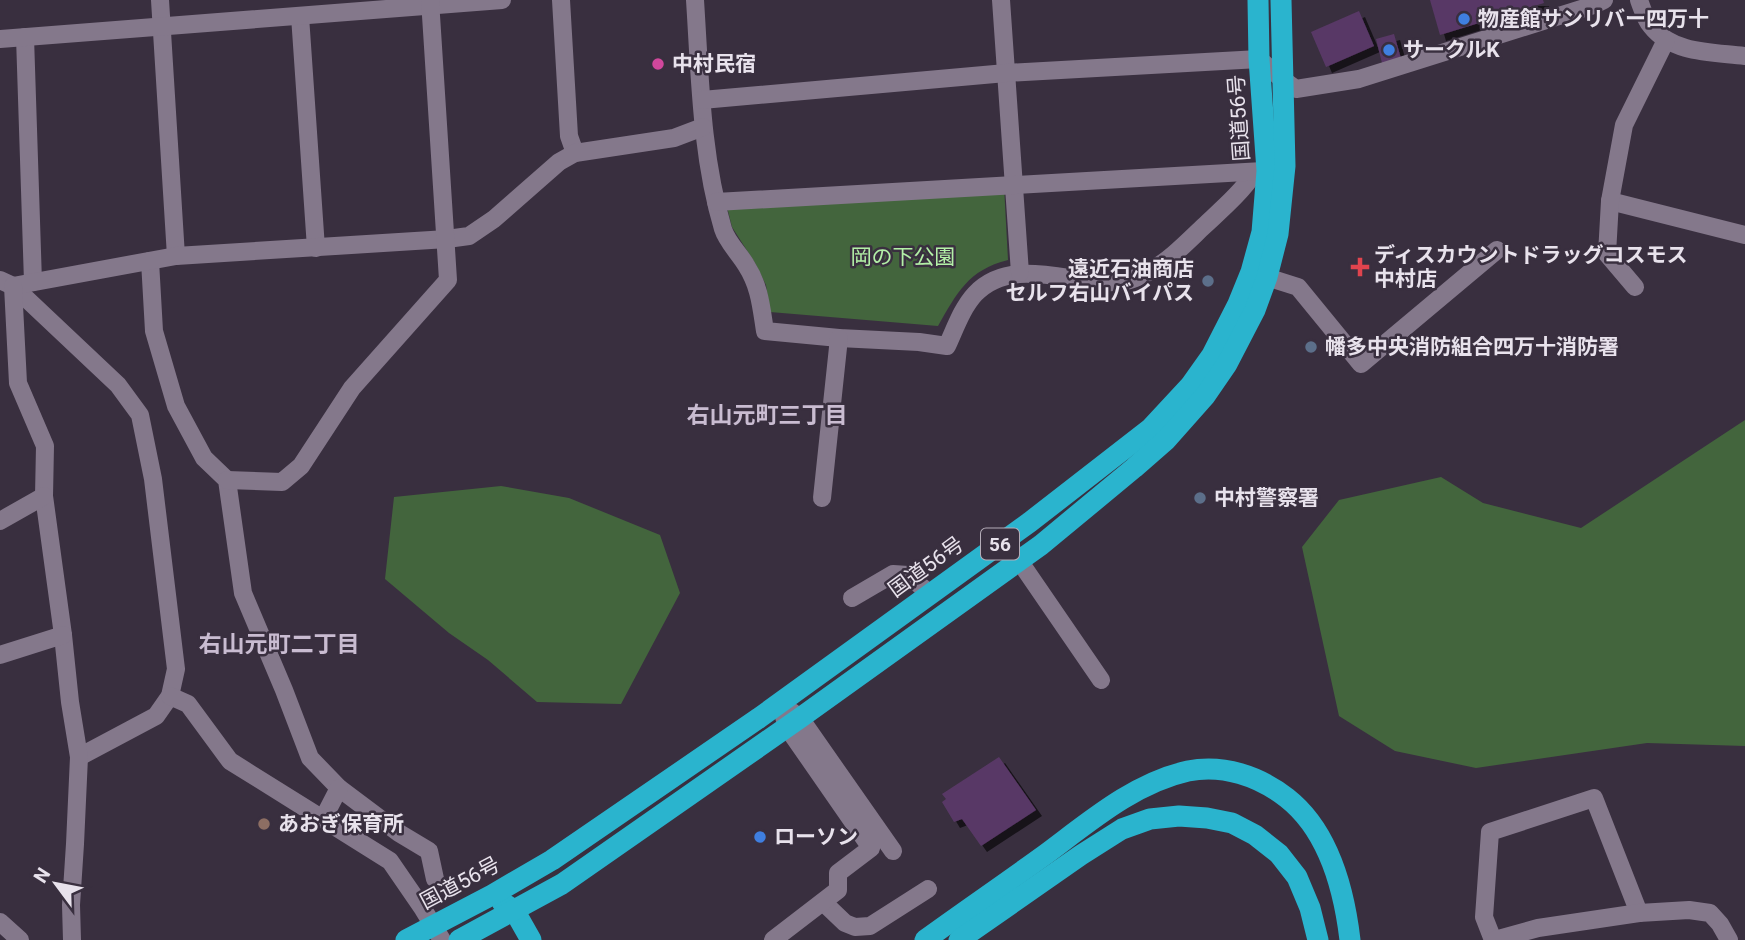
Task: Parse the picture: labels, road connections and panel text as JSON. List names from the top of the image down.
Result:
{
  "streets": {
    "highway": ["国道56号", "56"]
  },
  "districts": ["右山元町三丁目", "右山元町二丁目"],
  "parks": ["岡の下公園"],
  "places": {
    "other": [
      "物産館サンリバー四万十",
      "サークルK",
      "中村民宿",
      "遠近石油商店 セルフ右山バイパス",
      "幡多中央消防組合四万十消防署",
      "中村警察署",
      "あおぎ保育所",
      "ローソン"
    ],
    "health": ["ディスカウントドラッグコスモス 中村店"]
  },
  "north": "top left"
}
